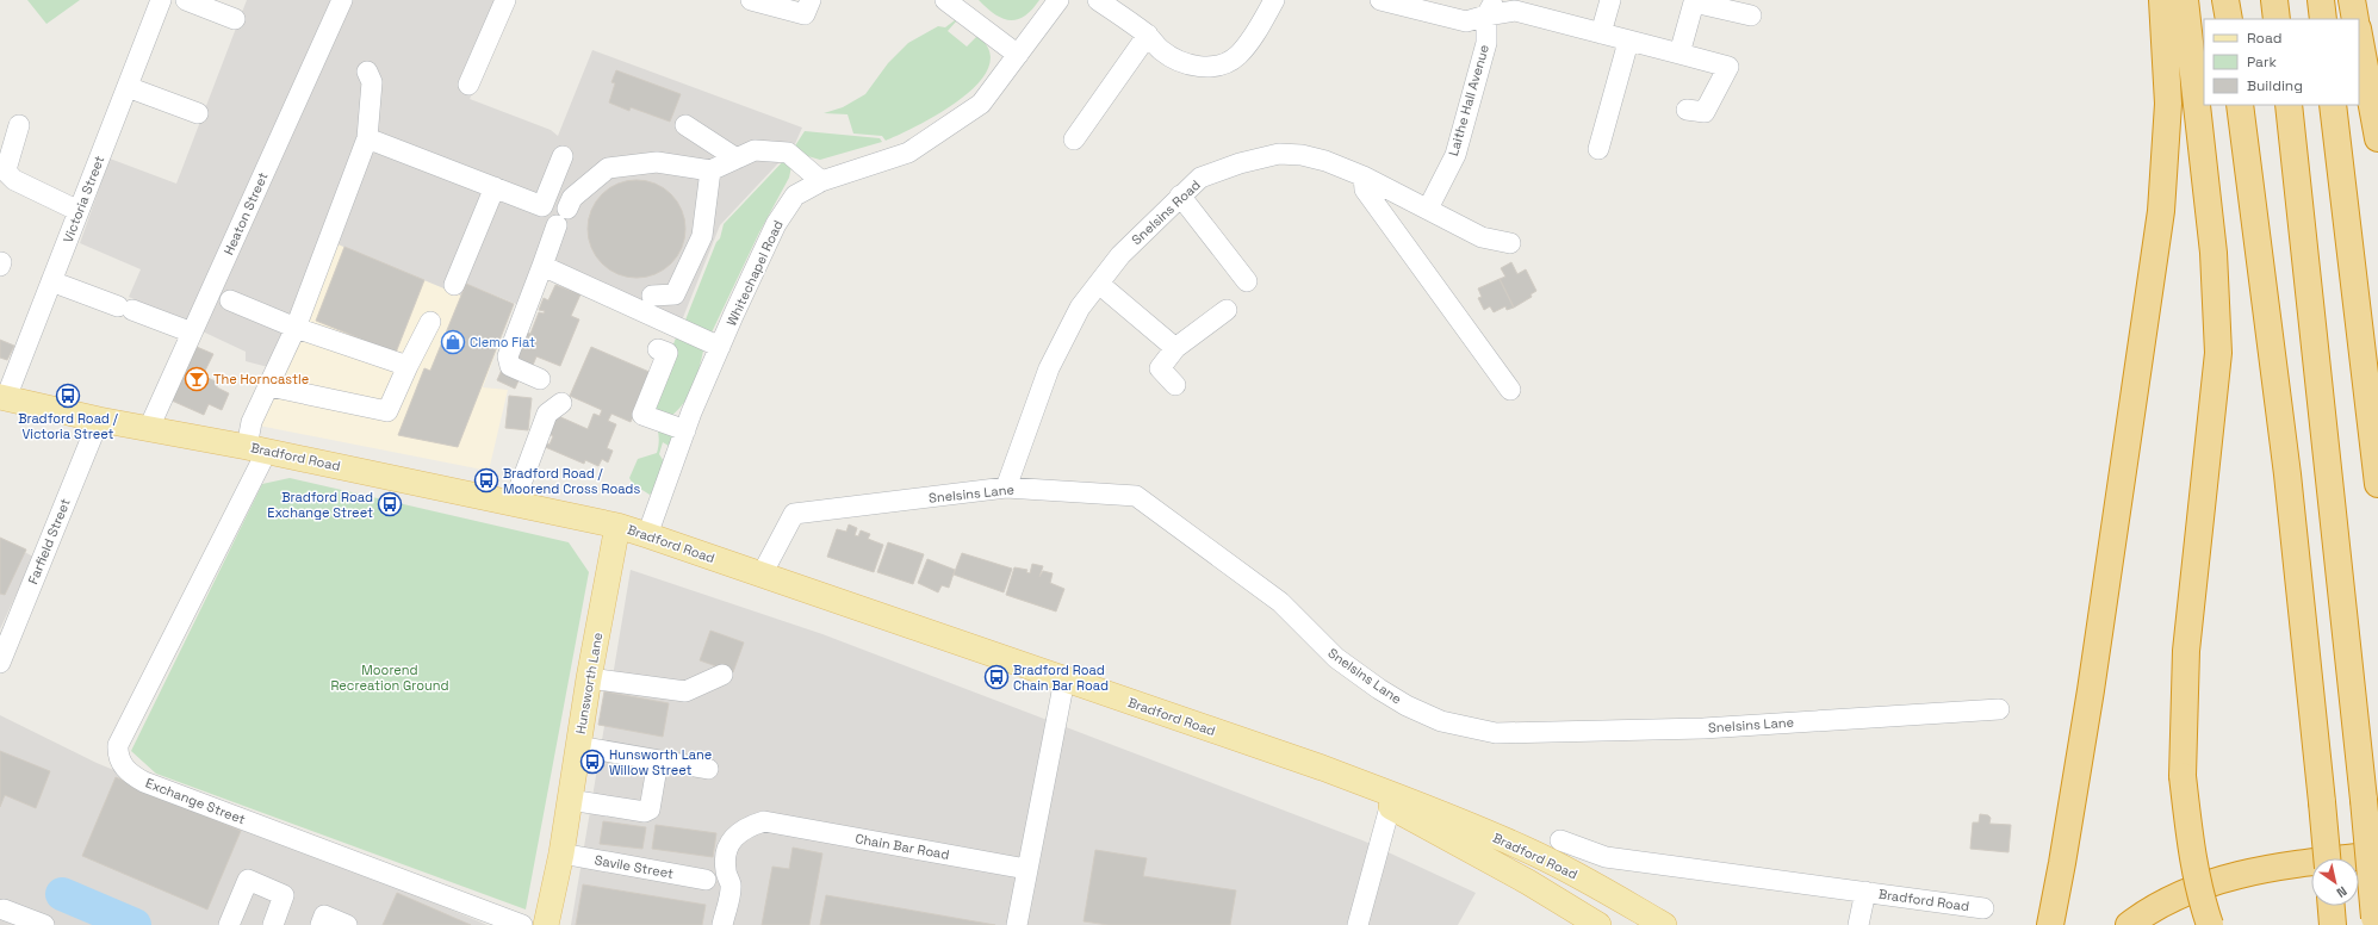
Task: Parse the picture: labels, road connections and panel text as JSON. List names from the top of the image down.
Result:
{
  "streets": {
    "main road": ["Bradford Road", "Hunsworth Lane"],
    "street": [
      "Laithe Hall Avenue",
      "Victoria Street",
      "Snelsins Road",
      "Heaton Street",
      "Whitechapel Road",
      "Snelsins Lane",
      "Farfield Street",
      "Exchange Street",
      "Chain Bar Road",
      "Savile Street"
    ]
  },
  "crossings": [
    ["Laithe Hall Avenue", "Snelsins Road"],
    ["Victoria Street", "Bradford Road"],
    ["Snelsins Road", "Snelsins Lane"],
    ["Heaton Street", "Bradford Road"],
    ["Whitechapel Road", "Bradford Road"],
    ["Bradford Road", "Snelsins Lane"],
    ["Bradford Road", "Farfield Street"],
    ["Bradford Road", "Hunsworth Lane"],
    ["Bradford Road", "Exchange Street"],
    ["Hunsworth Lane", "Savile Street"]
  ],
  "parks": ["Moorend Recreation Ground"],
  "places": {
    "shop": ["Clemo Fiat"],
    "bar": ["The Horncastle"],
    "bus stop": [
      "Bradford Road / Victoria Street",
      "Bradford Road / Moorend Cross Roads",
      "Bradford Road Exchange Street",
      "Bradford Road Chain Bar Road",
      "Hunsworth Lane Willow Street"
    ]
  },
  "legend": ["Road", "Park", "Building"],
  "north": "bottom right"
}
